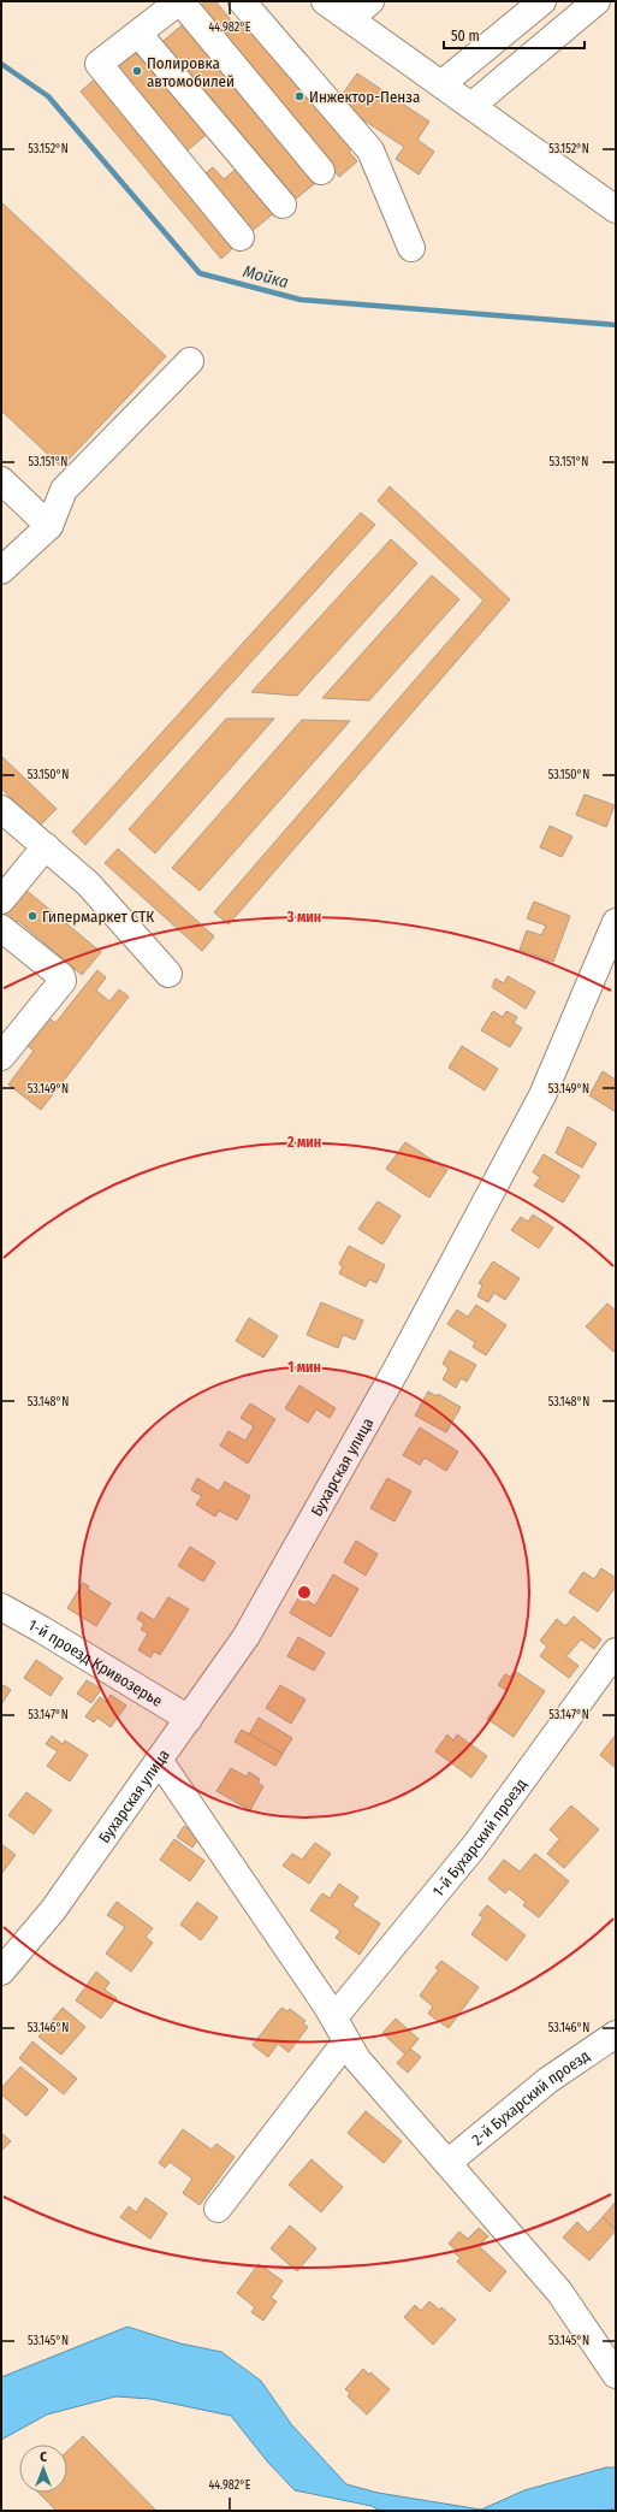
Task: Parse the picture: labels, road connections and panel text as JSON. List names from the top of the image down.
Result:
{
  "streets": {
    "street": [
      "Бухарская улица",
      "1-й проезд Кривозерье",
      "1-й Бухарский проезд",
      "2-й Бухарский проезд"
    ]
  },
  "crossings": [
    ["Бухарская улица", "1-й проезд Кривозерье"]
  ],
  "water": ["Мойка"],
  "places": ["Полировка автомобилей", "Инжектор-Пенза", "Гипермаркет СТК"],
  "scale_bar": "50 m",
  "north": "top",
  "coordinates": [
    "44.982°E",
    "53.152°N",
    "53.151°N",
    "53.150°N",
    "53.149°N",
    "53.148°N",
    "53.147°N",
    "53.146°N",
    "53.145°N"
  ],
  "rings": ["3 мин", "2 мин", "1 мин"]
}
